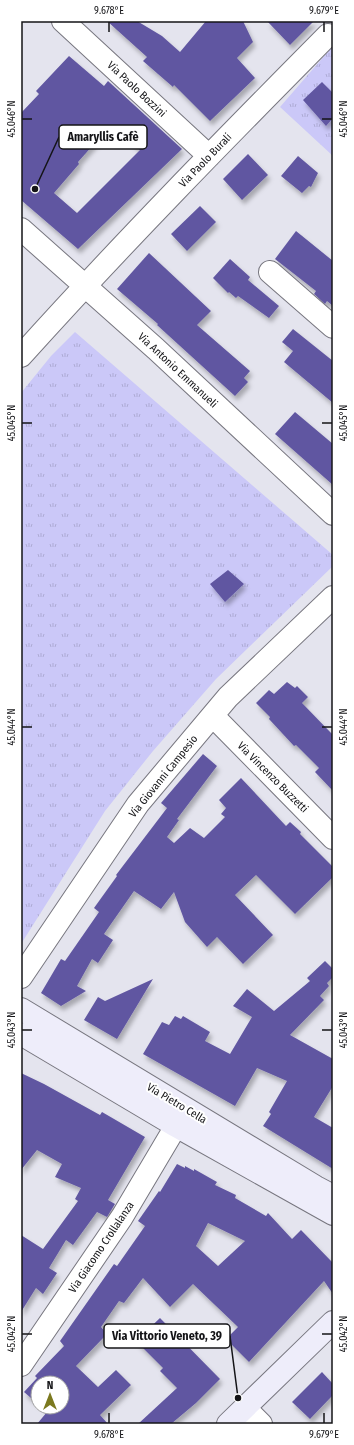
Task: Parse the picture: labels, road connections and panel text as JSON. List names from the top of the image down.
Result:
{
  "streets": {
    "main road": ["Via Pietro Cella"],
    "street": [
      "Via Paolo Bozzini",
      "Via Paolo Burali",
      "Via Antonio Emmanueli",
      "Via Giovanni Campesio",
      "Via Vincenzo Buzzetti",
      "Via Giacomo Crollalanza"
    ]
  },
  "crossings": [
    ["Via Paolo Bozzini", "Via Paolo Burali"],
    ["Via Paolo Burali", "Via Antonio Emmanueli"],
    ["Via Giovanni Campesio", "Via Vincenzo Buzzetti"],
    ["Via Pietro Cella", "Via Giacomo Crollalanza"]
  ],
  "places": ["Amaryllis Cafè", "Via Vittorio Veneto, 39"],
  "north": "top",
  "coordinates": [
    "9.678°E",
    "9.679°E",
    "45.046°N",
    "45.045°N",
    "45.044°N",
    "45.043°N",
    "45.042°N"
  ]
}
